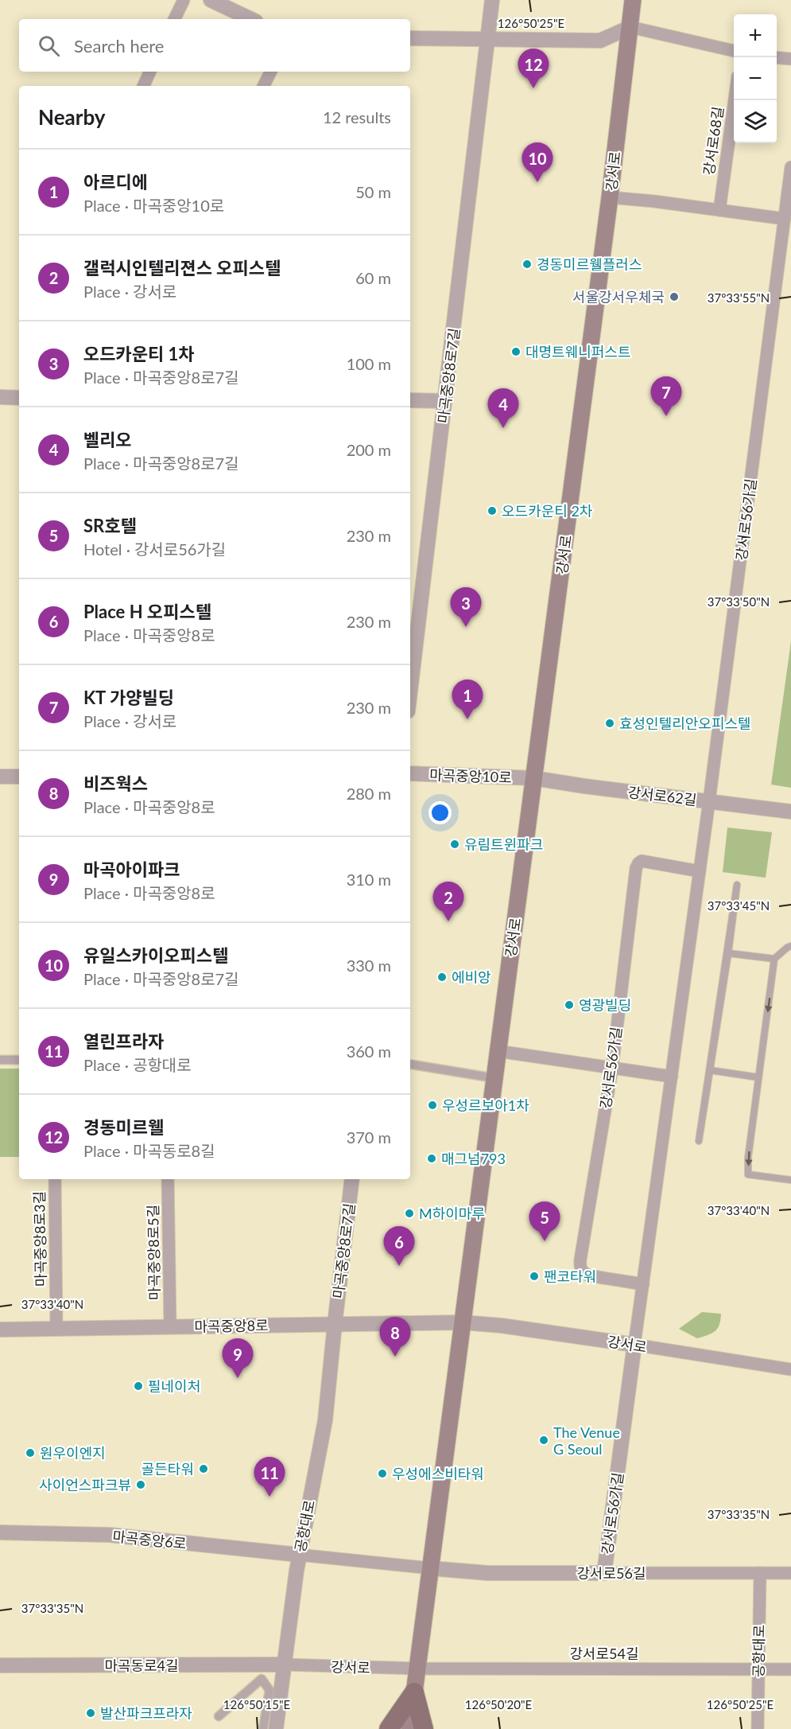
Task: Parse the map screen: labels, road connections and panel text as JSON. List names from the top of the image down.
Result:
{
  "streets": {
    "main road": ["강서로"],
    "street": [
      "강서로68길",
      "마곡중앙8로7길",
      "강서로56가길",
      "마곡중앙10로",
      "강서로62길",
      "마곡중앙8로3길",
      "마곡중앙8로5길",
      "마곡중앙8로",
      "공항대로",
      "마곡중앙6로",
      "강서로56길",
      "강서로54길",
      "마곡동로4길"
    ]
  },
  "crossings": [
    ["강서로", "강서로56가길"],
    ["강서로", "마곡중앙10로"],
    ["강서로", "강서로62길"],
    ["강서로", "마곡중앙8로"],
    ["강서로", "공항대로"],
    ["강서로", "강서로56길"],
    ["강서로", "강서로54길"],
    ["강서로", "마곡동로4길"],
    ["마곡중앙8로7길", "마곡중앙8로"],
    ["마곡중앙8로7길", "공항대로"],
    ["강서로56가길", "강서로62길"],
    ["강서로56가길", "강서로56길"],
    ["마곡중앙10로", "강서로62길"],
    ["마곡중앙8로3길", "마곡중앙8로"],
    ["마곡중앙8로5길", "마곡중앙8로"],
    ["마곡중앙8로", "공항대로"],
    ["공항대로", "마곡중앙6로"],
    ["공항대로", "강서로56길"],
    ["공항대로", "강서로54길"],
    ["공항대로", "마곡동로4길"]
  ],
  "places": [
    "경동미르웰플러스",
    "서울강서우체국",
    "대명트웨니퍼스트",
    "오드카운티 2차",
    "효성인텔리안오피스텔",
    "유림트윈파크",
    "에비앙",
    "영광빌딩",
    "우성르보아1차",
    "매그넘793",
    "M하이마루",
    "팬코타워",
    "필네이처",
    "The Venue G Seoul",
    "원우이엔지",
    "골든타워",
    "우성에스비타워",
    "사이언스파크뷰",
    "발산파크프라자"
  ],
  "page": {
    "map_buttons": ["+", "−"],
    "search": "Search here",
    "pins": [
      "12",
      "10",
      "7",
      "4",
      "3",
      "1",
      "2",
      "5",
      "6",
      "8",
      "9",
      "11"
    ],
    "heading": ["Nearby", "12 results"],
    "list": [
      {
        "mark": "1",
        "name": "아르디에",
        "note": "Place · 마곡중앙10로",
        "value": "50 m"
      },
      {
        "mark": "2",
        "name": "갤럭시인텔리젼스 오피스텔",
        "note": "Place · 강서로",
        "value": "60 m"
      },
      {
        "mark": "3",
        "name": "오드카운티 1차",
        "note": "Place · 마곡중앙8로7길",
        "value": "100 m"
      },
      {
        "mark": "4",
        "name": "벨리오",
        "note": "Place · 마곡중앙8로7길",
        "value": "200 m"
      },
      {
        "mark": "5",
        "name": "SR호텔",
        "note": "Hotel · 강서로56가길",
        "value": "230 m"
      },
      {
        "mark": "6",
        "name": "Place H 오피스텔",
        "note": "Place · 마곡중앙8로",
        "value": "230 m"
      },
      {
        "mark": "7",
        "name": "KT 가양빌딩",
        "note": "Place · 강서로",
        "value": "230 m"
      },
      {
        "mark": "8",
        "name": "비즈웍스",
        "note": "Place · 마곡중앙8로",
        "value": "280 m"
      },
      {
        "mark": "9",
        "name": "마곡아이파크",
        "note": "Place · 마곡중앙8로",
        "value": "310 m"
      },
      {
        "mark": "10",
        "name": "유일스카이오피스텔",
        "note": "Place · 마곡중앙8로7길",
        "value": "330 m"
      },
      {
        "mark": "11",
        "name": "열린프라자",
        "note": "Place · 공항대로",
        "value": "360 m"
      },
      {
        "mark": "12",
        "name": "경동미르웰",
        "note": "Place · 마곡동로8길",
        "value": "370 m"
      }
    ]
  },
  "coordinates": [
    "126°50'25\"E",
    "37°33'55\"N",
    "37°33'50\"N",
    "37°33'45\"N",
    "37°33'40\"N",
    "37°33'35\"N",
    "126°50'15\"E",
    "126°50'20\"E"
  ]
}
